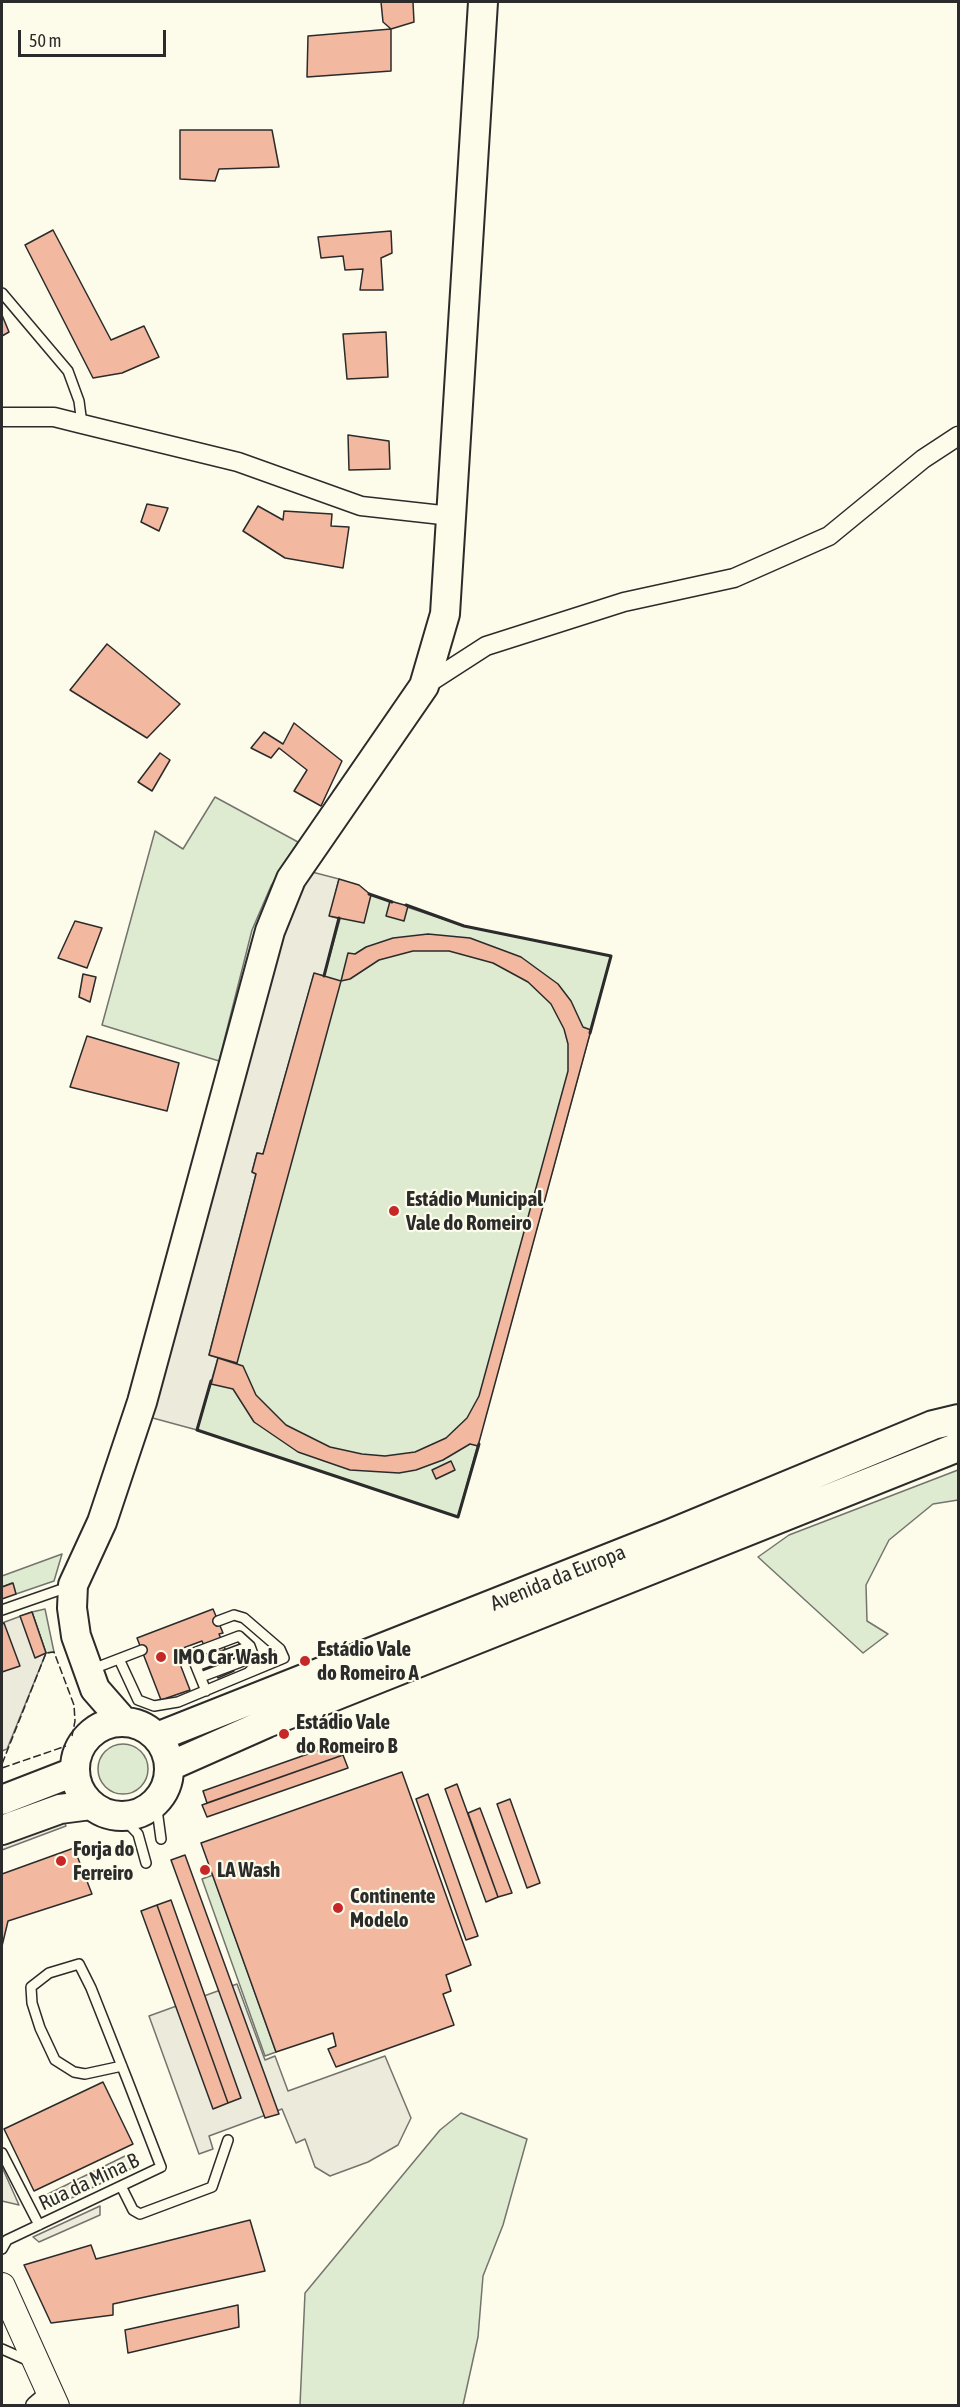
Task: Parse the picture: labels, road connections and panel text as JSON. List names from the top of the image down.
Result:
{
  "streets": {
    "main road": ["Avenida da Europa"],
    "lane": ["Rua da Mina B"]
  },
  "places": [
    "Estádio Municipal Vale do Romeiro",
    "IMO Car Wash",
    "Estádio Vale do Romeiro A",
    "Estádio Vale do Romeiro B",
    "Forja do Ferreiro",
    "LA Wash",
    "Continente Modelo"
  ],
  "scale_bar": "50 m"
}
